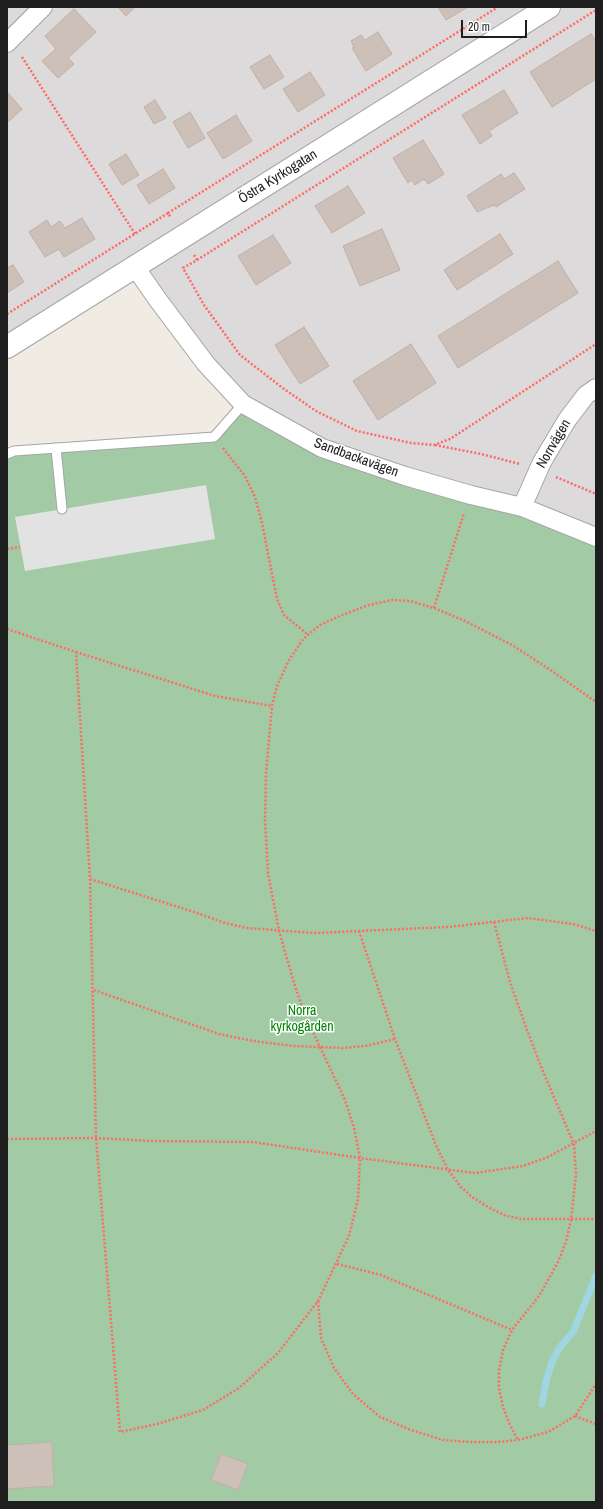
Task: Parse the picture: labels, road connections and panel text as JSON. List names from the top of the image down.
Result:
{
  "streets": {
    "street": ["Östra Kyrkogatan", "Norrvägen", "Sandbackavägen"]
  },
  "crossings": [
    ["Östra Kyrkogatan", "Sandbackavägen"],
    ["Norrvägen", "Sandbackavägen"]
  ],
  "parks": ["Norra kyrkogården"],
  "scale_bar": "20 m"
}
